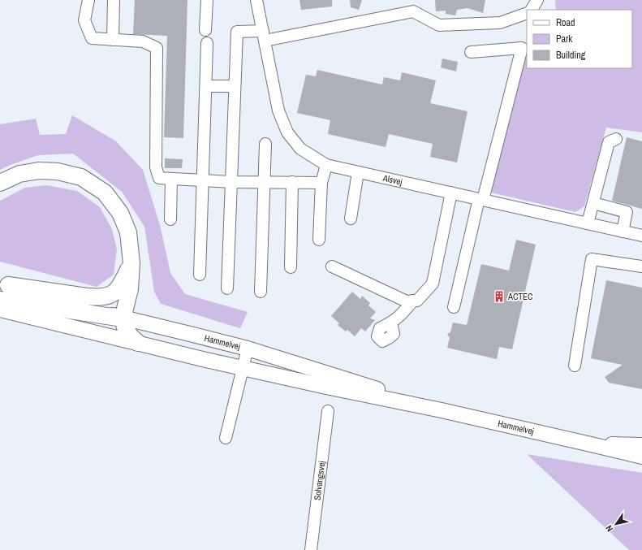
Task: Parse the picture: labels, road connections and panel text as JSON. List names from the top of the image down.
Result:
{
  "streets": {
    "main road": ["Hammelvej"],
    "street": ["Alsvej", "Solvangsvej"]
  },
  "places": {
    "building": ["ACTEC"]
  },
  "legend": ["Road", "Park", "Building"],
  "north": "bottom left"
}
